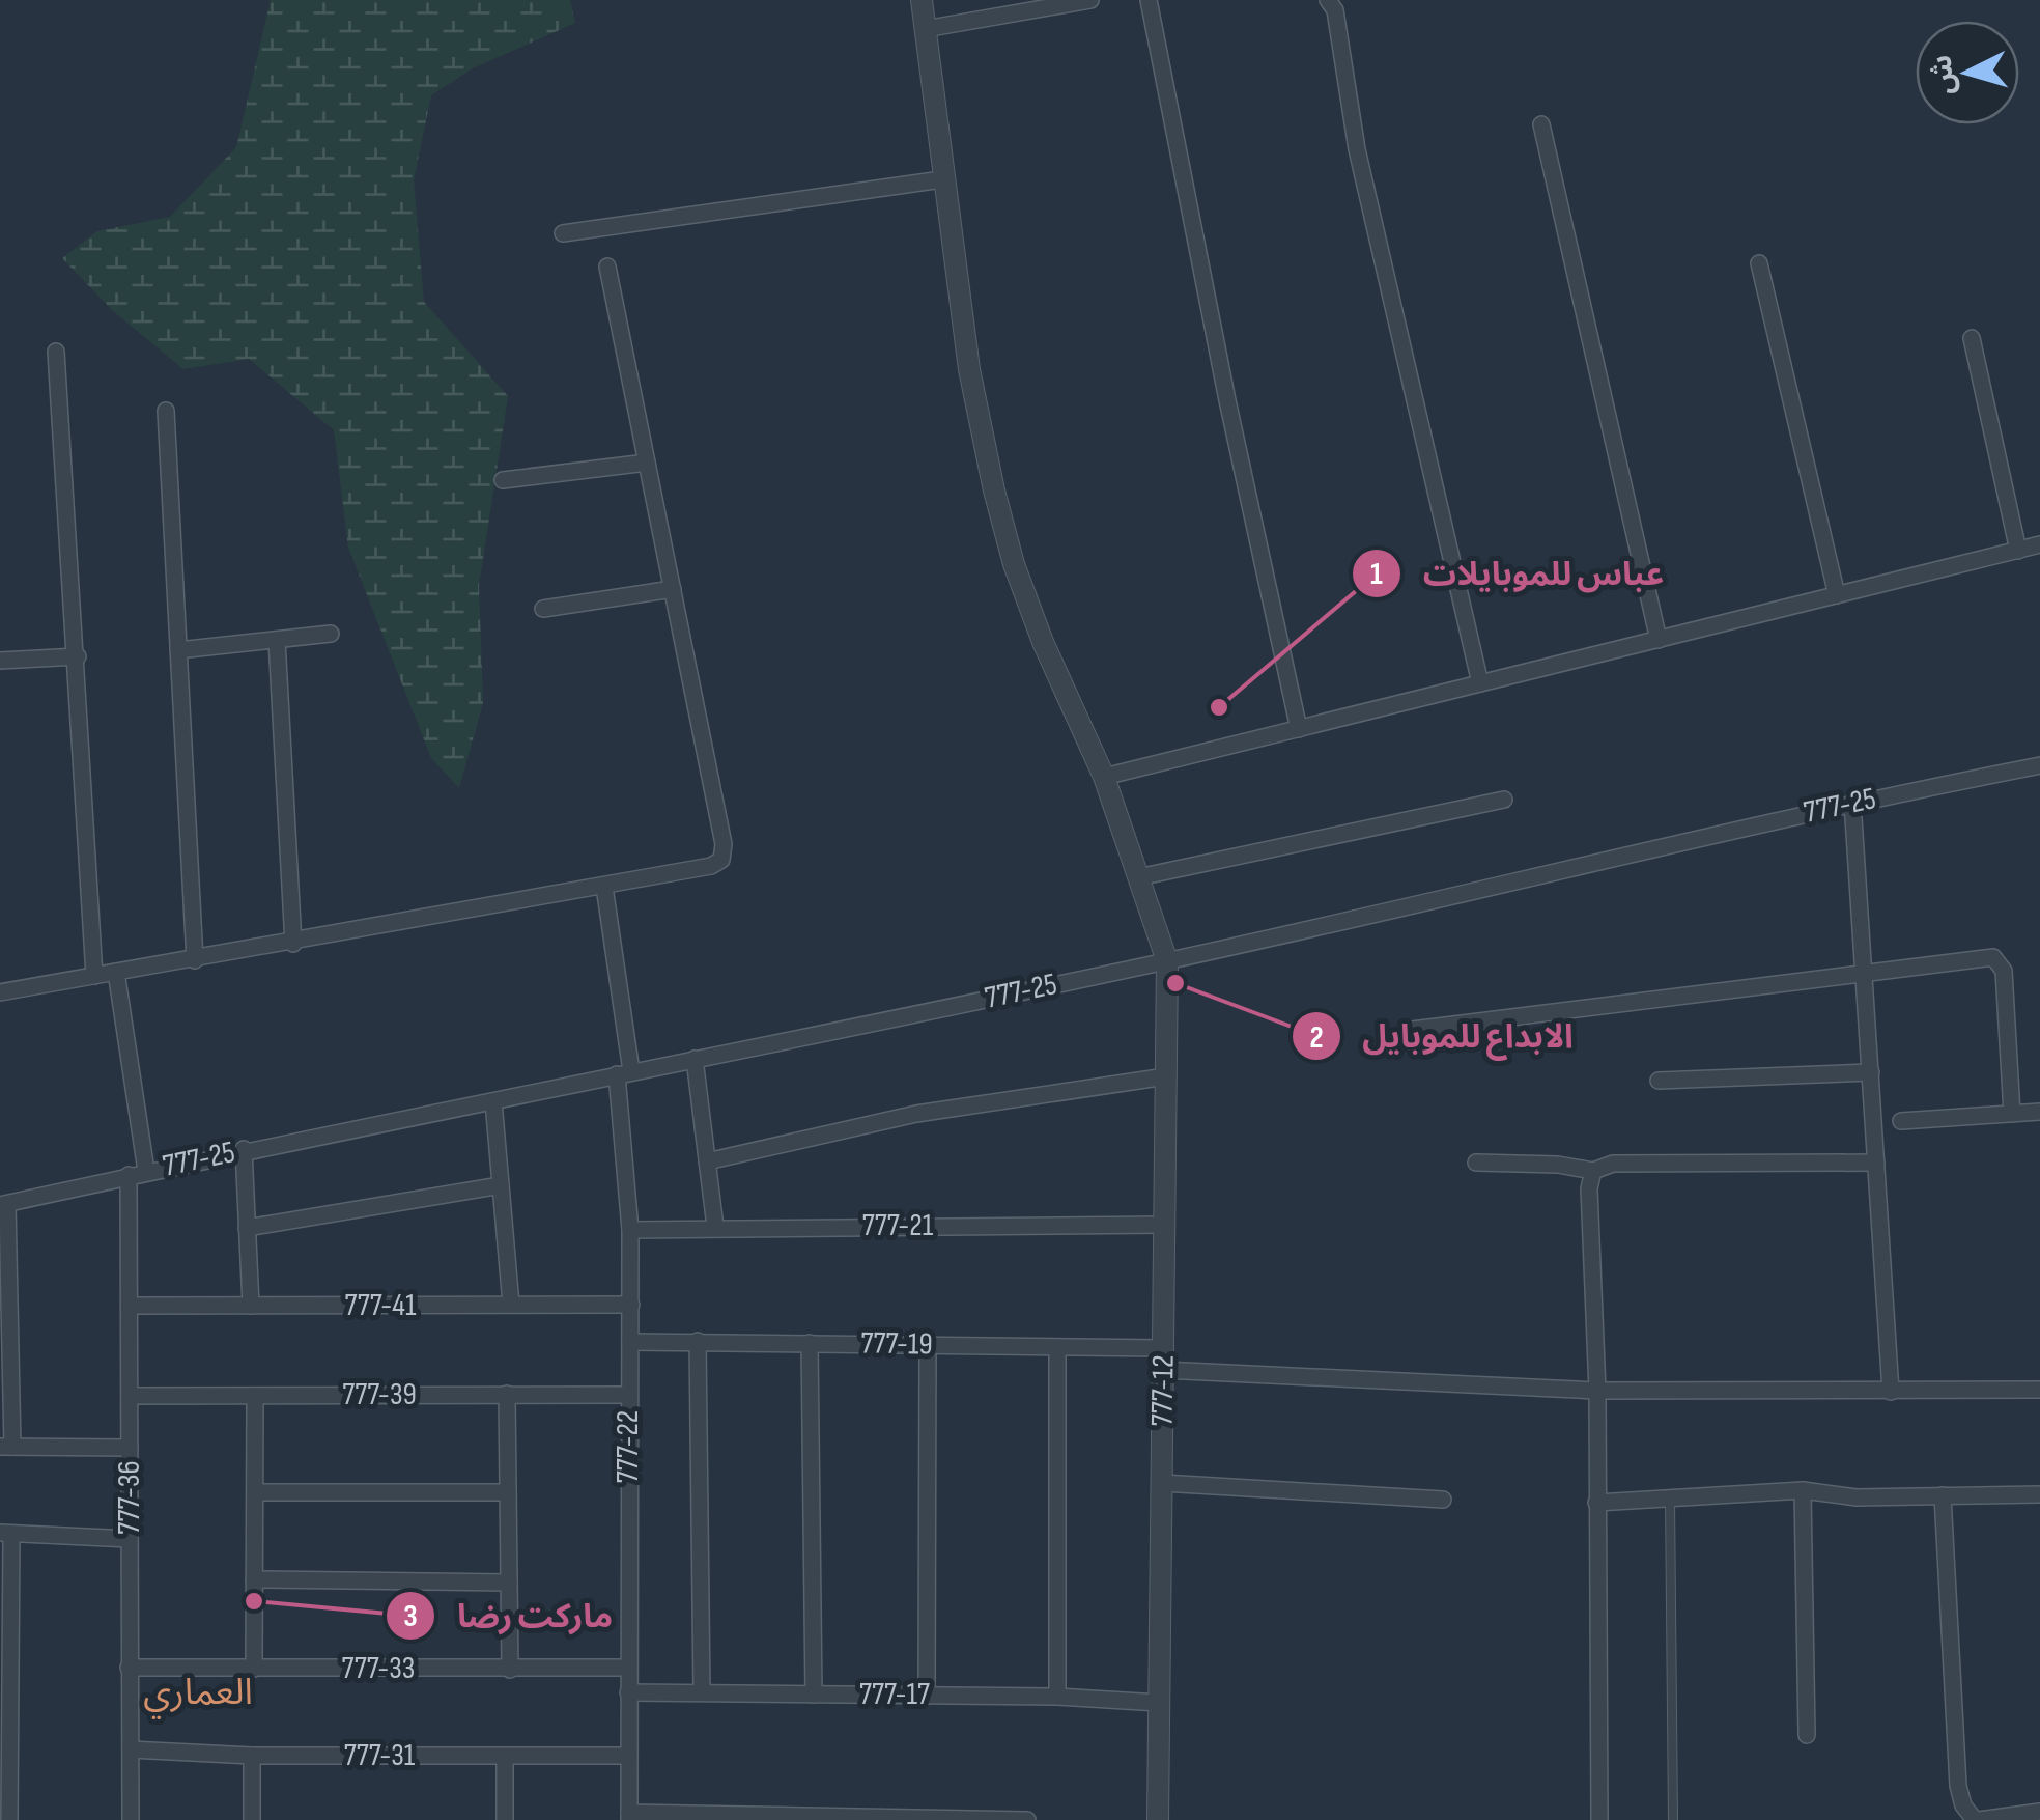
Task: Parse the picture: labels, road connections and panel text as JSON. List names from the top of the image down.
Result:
{
  "streets": {
    "street": [
      "777-25",
      "777-21",
      "777-41",
      "777-19",
      "777-12",
      "777-39",
      "777-22",
      "777-36",
      "777-33",
      "777-17",
      "777-31"
    ]
  },
  "crossings": [
    ["777-25", "777-12"],
    ["777-25", "777-22"],
    ["777-25", "777-36"],
    ["777-21", "777-12"],
    ["777-21", "777-22"],
    ["777-41", "777-22"],
    ["777-41", "777-36"],
    ["777-19", "777-12"],
    ["777-19", "777-22"],
    ["777-12", "777-17"],
    ["777-39", "777-22"],
    ["777-39", "777-36"],
    ["777-22", "777-33"],
    ["777-22", "777-17"],
    ["777-22", "777-31"],
    ["777-36", "777-33"],
    ["777-36", "777-31"]
  ],
  "districts": ["العماري"],
  "places": ["عباس للموبايلات", "الابداع للموبايل", "ماركت رضا"],
  "north": "left"
}
